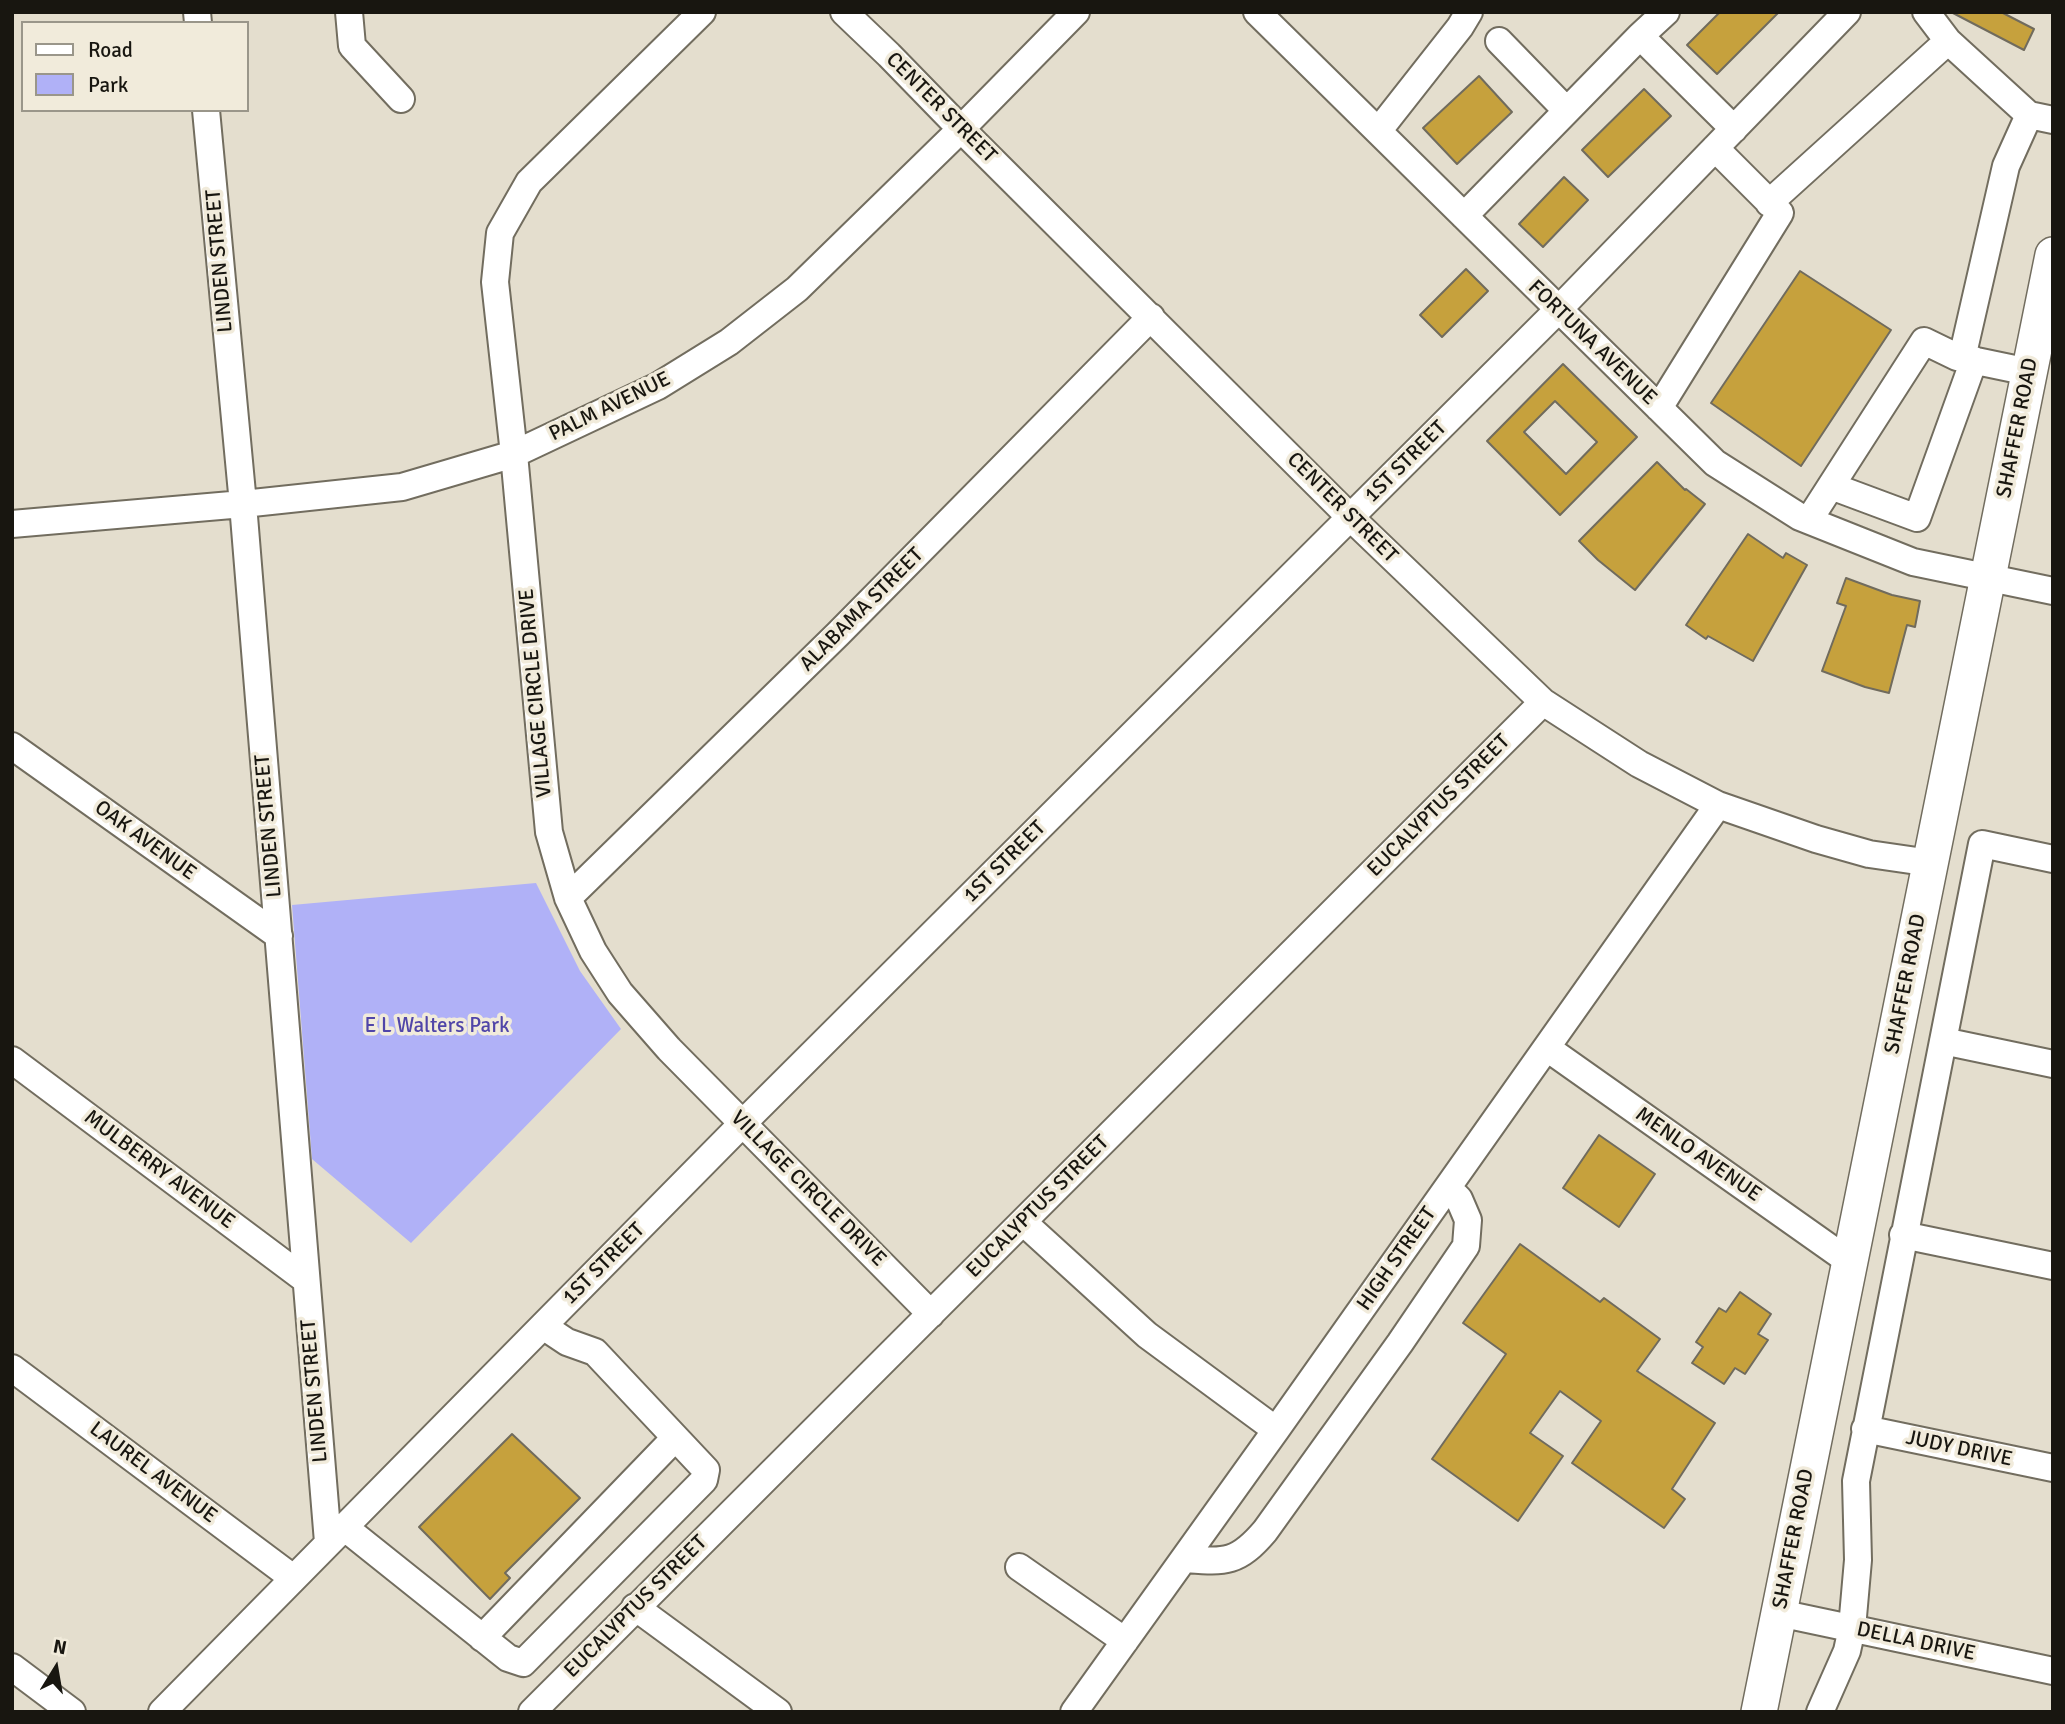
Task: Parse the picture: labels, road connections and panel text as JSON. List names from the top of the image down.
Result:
{
  "streets": {
    "main road": ["SHAFFER ROAD"],
    "street": [
      "CENTER STREET",
      "LINDEN STREET",
      "FORTUNA AVENUE",
      "PALM AVENUE",
      "1ST STREET",
      "ALABAMA STREET",
      "VILLAGE CIRCLE DRIVE",
      "EUCALYPTUS STREET",
      "OAK AVENUE",
      "MENLO AVENUE",
      "MULBERRY AVENUE",
      "HIGH STREET",
      "JUDY DRIVE",
      "LAUREL AVENUE",
      "DELLA DRIVE"
    ]
  },
  "crossings": [
    ["CENTER STREET", "PALM AVENUE"],
    ["CENTER STREET", "SHAFFER ROAD"],
    ["CENTER STREET", "1ST STREET"],
    ["CENTER STREET", "ALABAMA STREET"],
    ["CENTER STREET", "EUCALYPTUS STREET"],
    ["CENTER STREET", "HIGH STREET"],
    ["LINDEN STREET", "PALM AVENUE"],
    ["LINDEN STREET", "1ST STREET"],
    ["LINDEN STREET", "OAK AVENUE"],
    ["LINDEN STREET", "MULBERRY AVENUE"],
    ["FORTUNA AVENUE", "SHAFFER ROAD"],
    ["FORTUNA AVENUE", "1ST STREET"],
    ["PALM AVENUE", "VILLAGE CIRCLE DRIVE"],
    ["SHAFFER ROAD", "MENLO AVENUE"],
    ["SHAFFER ROAD", "DELLA DRIVE"],
    ["1ST STREET", "VILLAGE CIRCLE DRIVE"],
    ["1ST STREET", "LAUREL AVENUE"],
    ["ALABAMA STREET", "VILLAGE CIRCLE DRIVE"],
    ["VILLAGE CIRCLE DRIVE", "EUCALYPTUS STREET"],
    ["MENLO AVENUE", "HIGH STREET"]
  ],
  "parks": ["E L Walters Park"],
  "legend": ["Road", "Park"],
  "north": "top"
}
